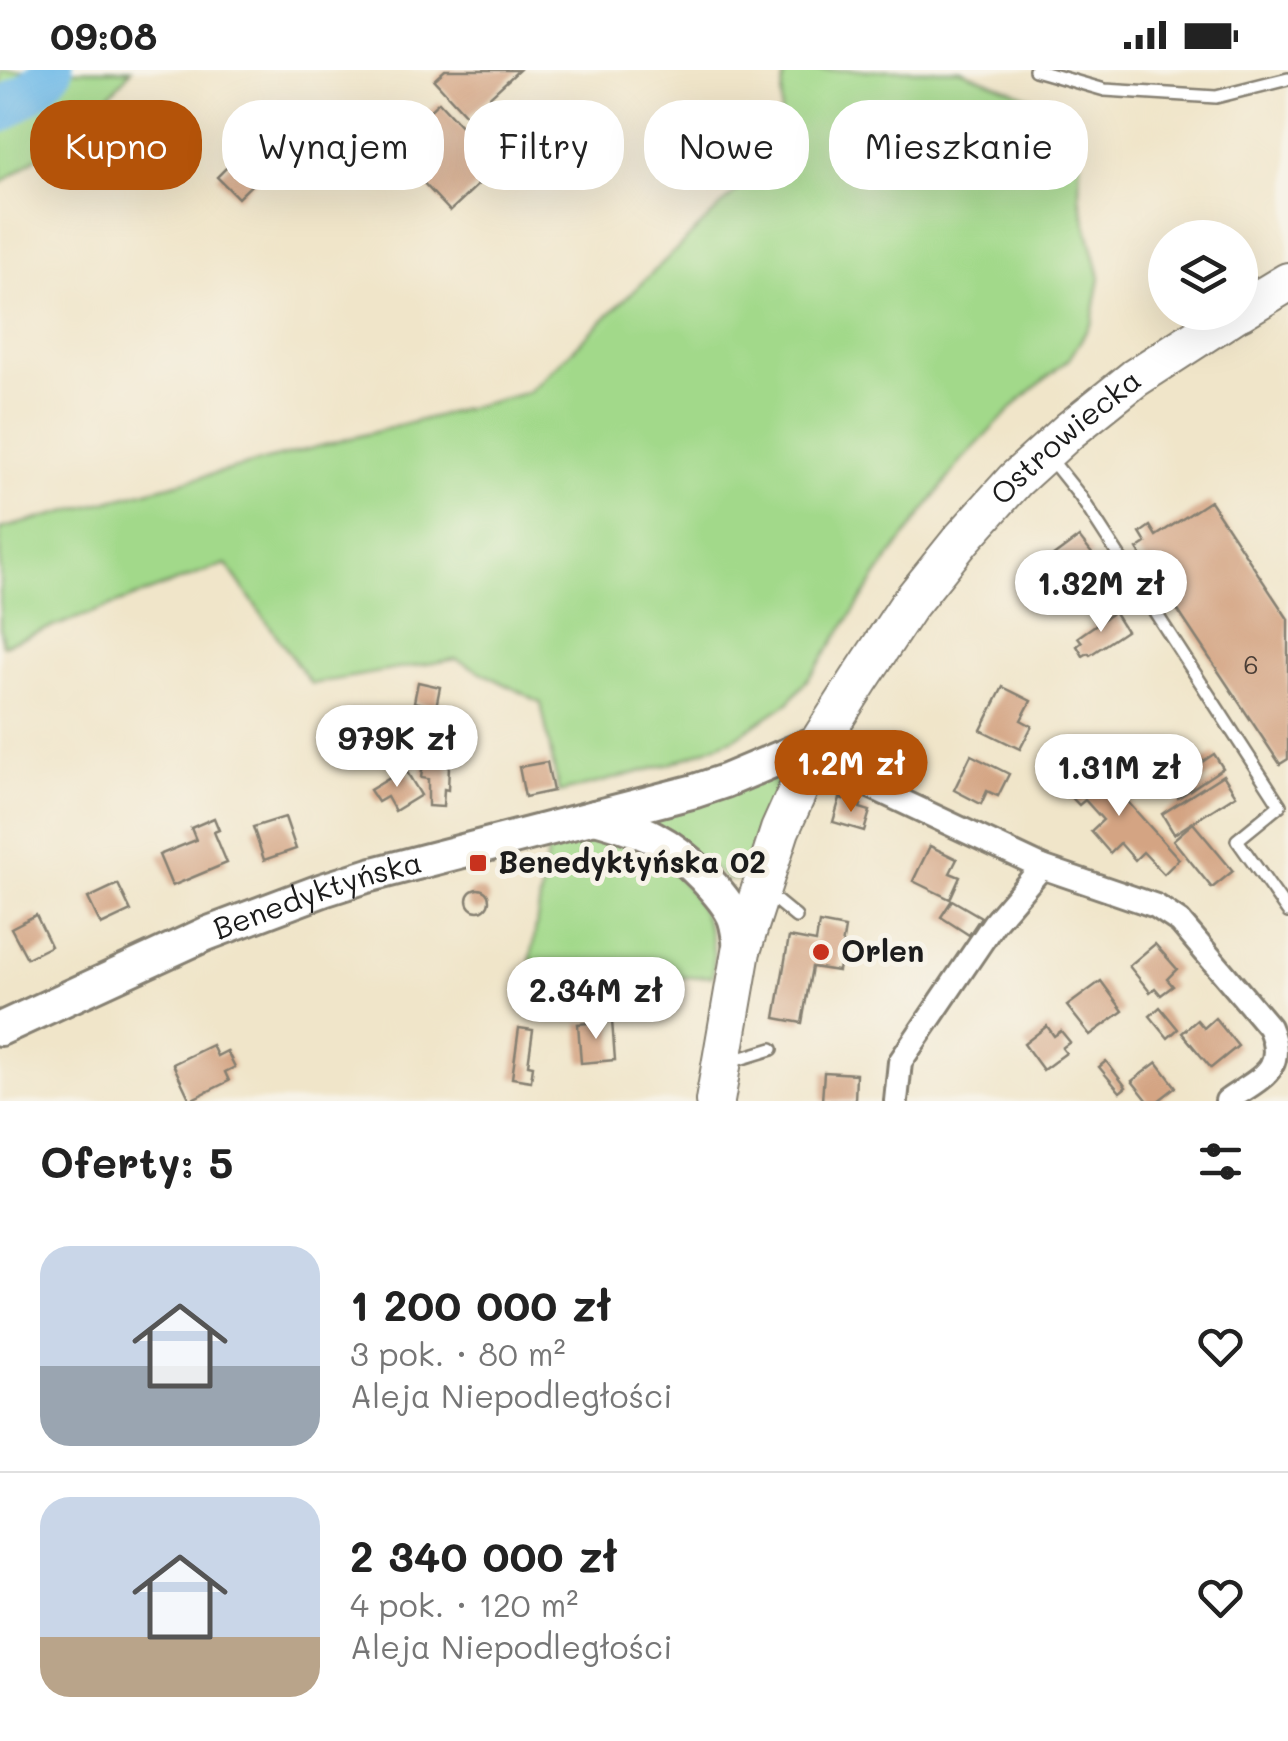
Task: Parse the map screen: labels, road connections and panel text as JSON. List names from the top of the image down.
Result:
{
  "streets": {
    "main road": ["Ostrowiecka"],
    "street": ["Benedyktyńska"]
  },
  "crossings": [
    ["Ostrowiecka", "Benedyktyńska"]
  ],
  "places": {
    "transit": ["Benedyktyńska 02"],
    "other": ["Orlen"]
  },
  "house_numbers": ["6"],
  "page": {
    "status": "09:08",
    "chip": [
      "Kupno",
      "Wynajem",
      "Filtry",
      "Nowe",
      "Mieszkanie"
    ],
    "price": [
      "1.32M zł",
      "979K zł",
      "1.2M zł",
      "1.31M zł",
      "2.34M zł"
    ],
    "heading": "Oferty: 5",
    "list": [
      {
        "name": "1 200 000 zł",
        "note": "3 pok. · 80 m² · Aleja Niepodległości"
      },
      {
        "name": "2 340 000 zł",
        "note": "4 pok. · 120 m² · Aleja Niepodległości"
      }
    ]
  }
}
